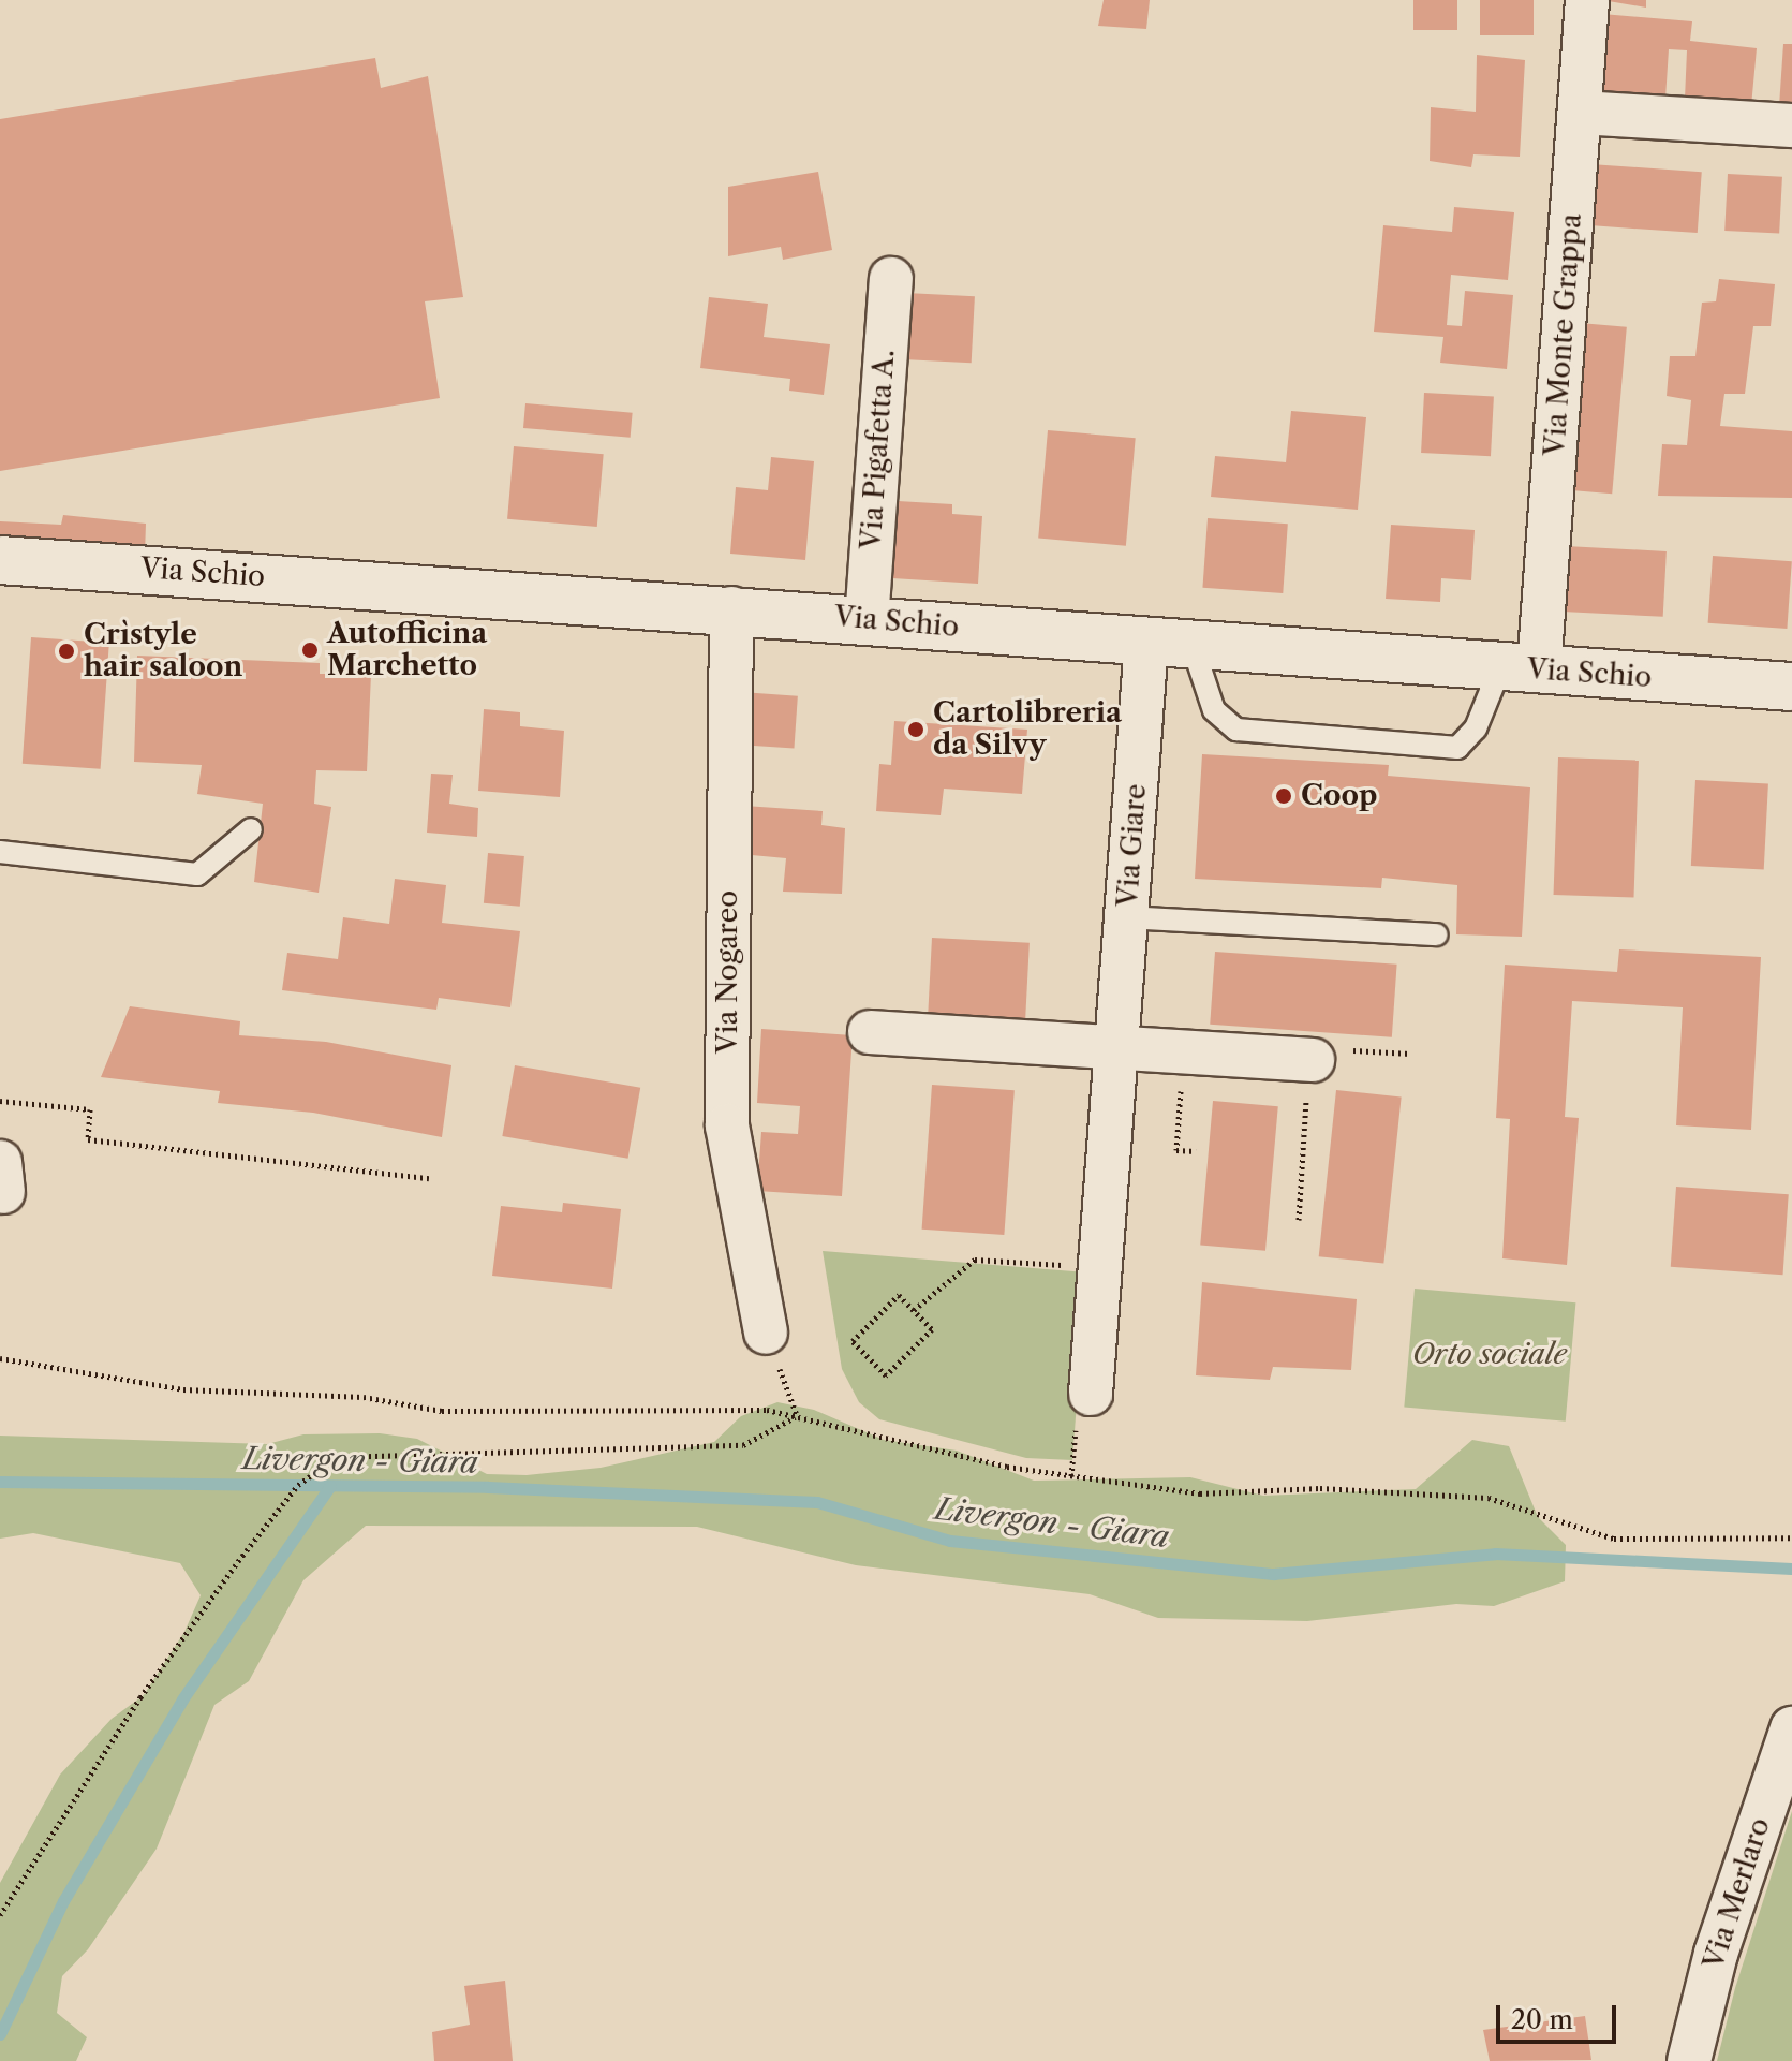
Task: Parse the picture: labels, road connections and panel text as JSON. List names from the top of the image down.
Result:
{
  "streets": {
    "street": [
      "Via Monte Grappa",
      "Via Pigafetta A.",
      "Via Schio",
      "Via Giare",
      "Via Nogareo",
      "Via Merlaro"
    ]
  },
  "crossings": [
    ["Via Monte Grappa", "Via Schio"],
    ["Via Pigafetta A.", "Via Schio"],
    ["Via Schio", "Via Giare"],
    ["Via Schio", "Via Nogareo"]
  ],
  "water": ["Livergon - Giara"],
  "parks": ["Orto sociale"],
  "places": [
    "Autofficina Marchetto",
    "Crìstyle hair saloon",
    "Cartolibreria da Silvy",
    "Coop"
  ],
  "scale_bar": "20 m"
}
